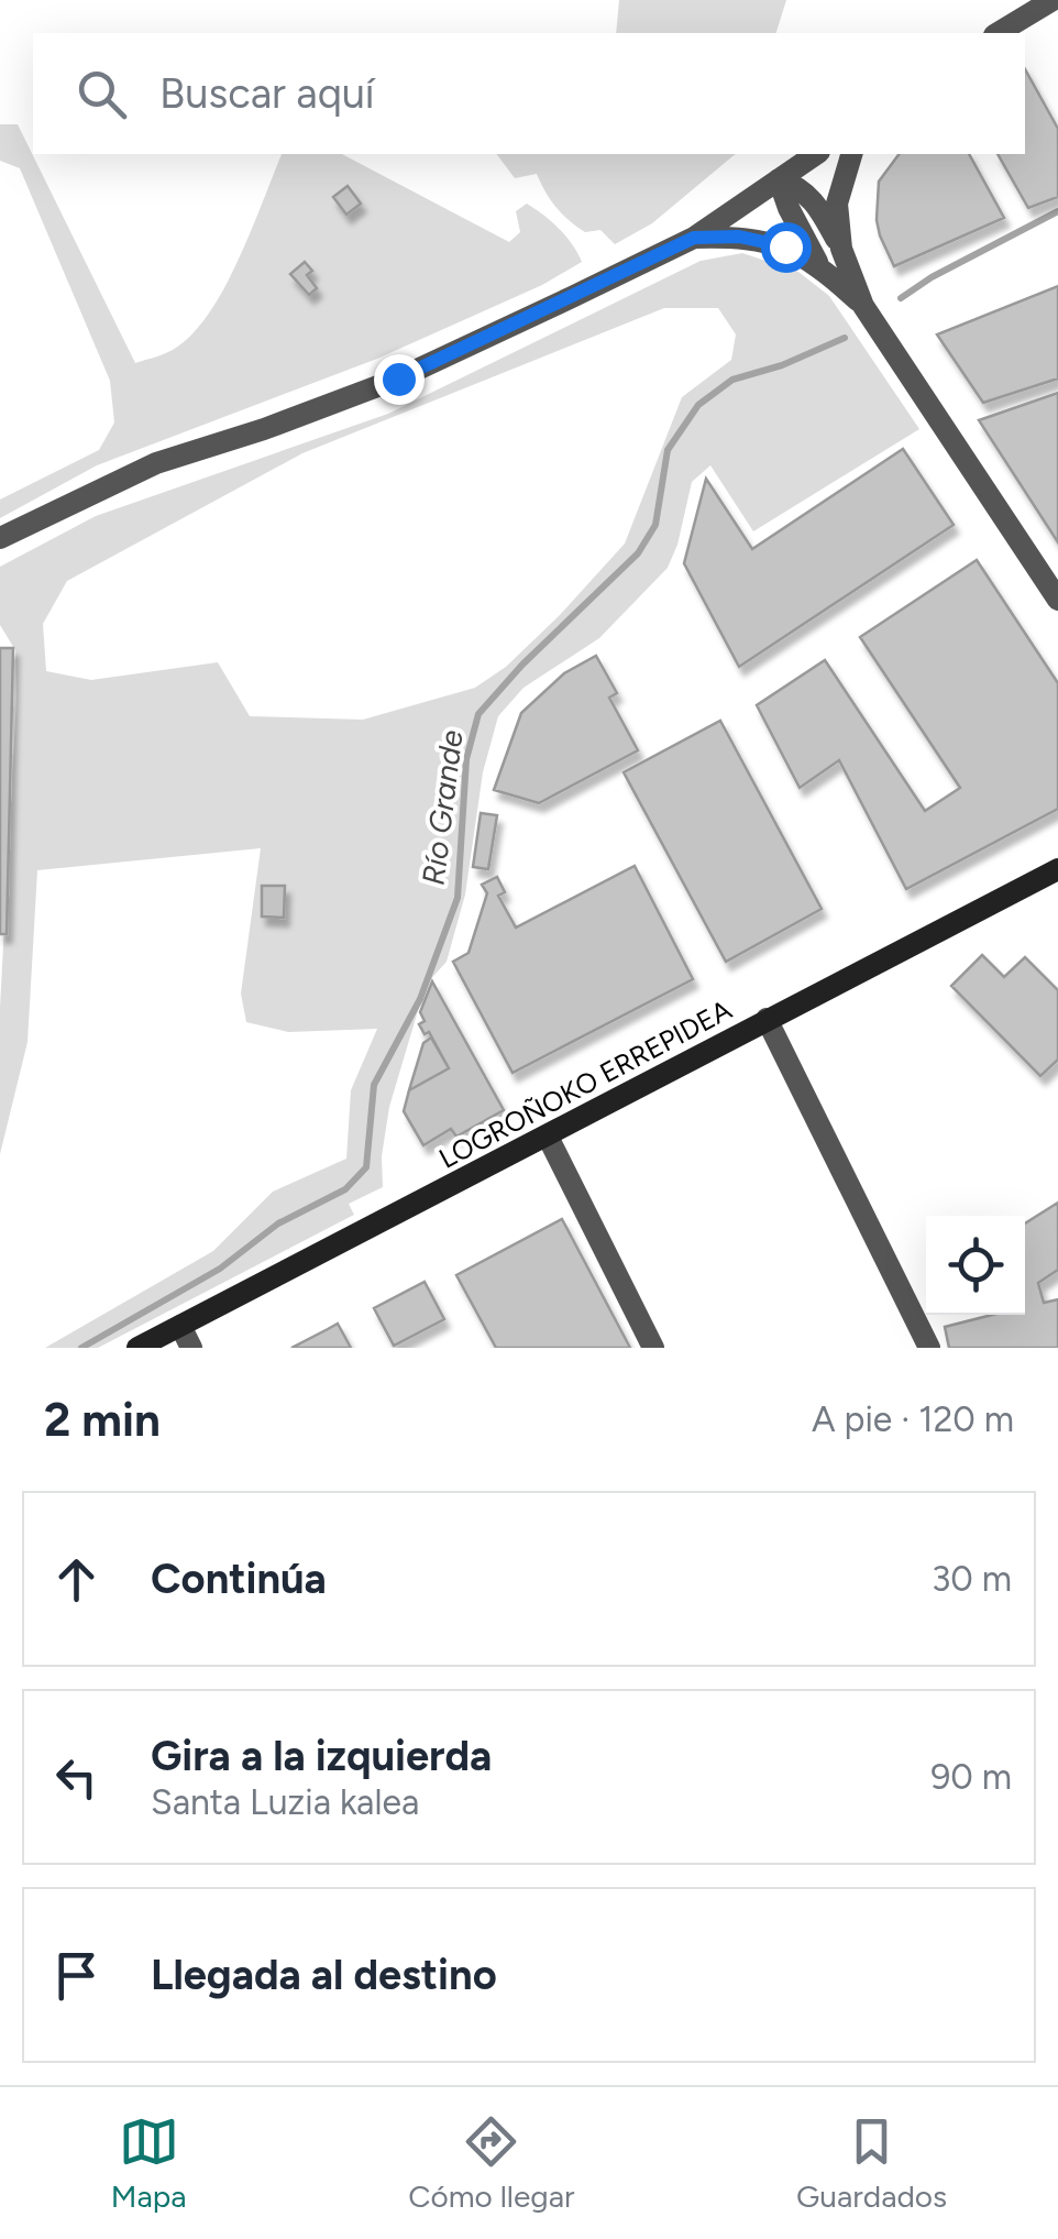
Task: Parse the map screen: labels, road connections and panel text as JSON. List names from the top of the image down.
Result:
{
  "streets": {
    "main road": ["LOGROÑOKO ERREPIDEA"]
  },
  "water": ["Río Grande"],
  "page": {
    "search": "Buscar aquí",
    "heading": ["2 min", "A pie · 120 m"],
    "list": [
      ["Continúa", "30 m"],
      ["Gira a la izquierda", "Santa Luzia kalea", "90 m"],
      "Llegada al destino"
    ],
    "nav": ["Mapa", "Cómo llegar", "Guardados"]
  }
}
